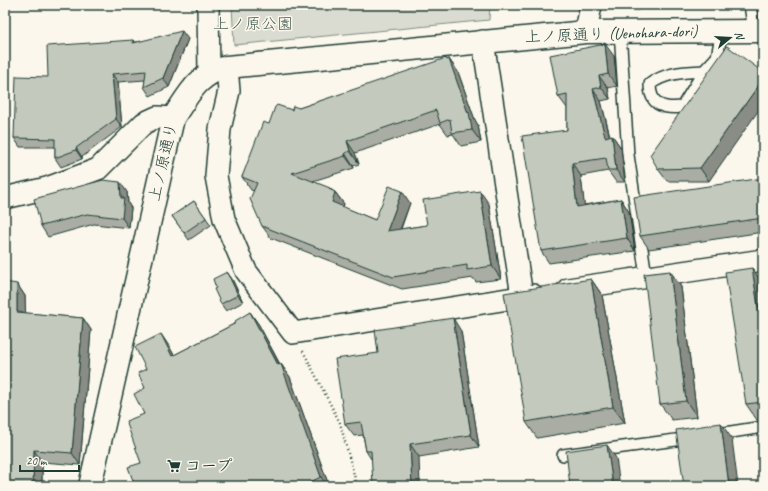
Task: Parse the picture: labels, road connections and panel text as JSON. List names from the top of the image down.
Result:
{
  "streets": {
    "street": ["上ノ原通り (Uenohara-dori)", "上ノ原通り"]
  },
  "parks": ["上ノ原公園"],
  "places": {
    "supermarket": ["コープ"]
  },
  "scale_bar": "20 m",
  "north": "right"
}
